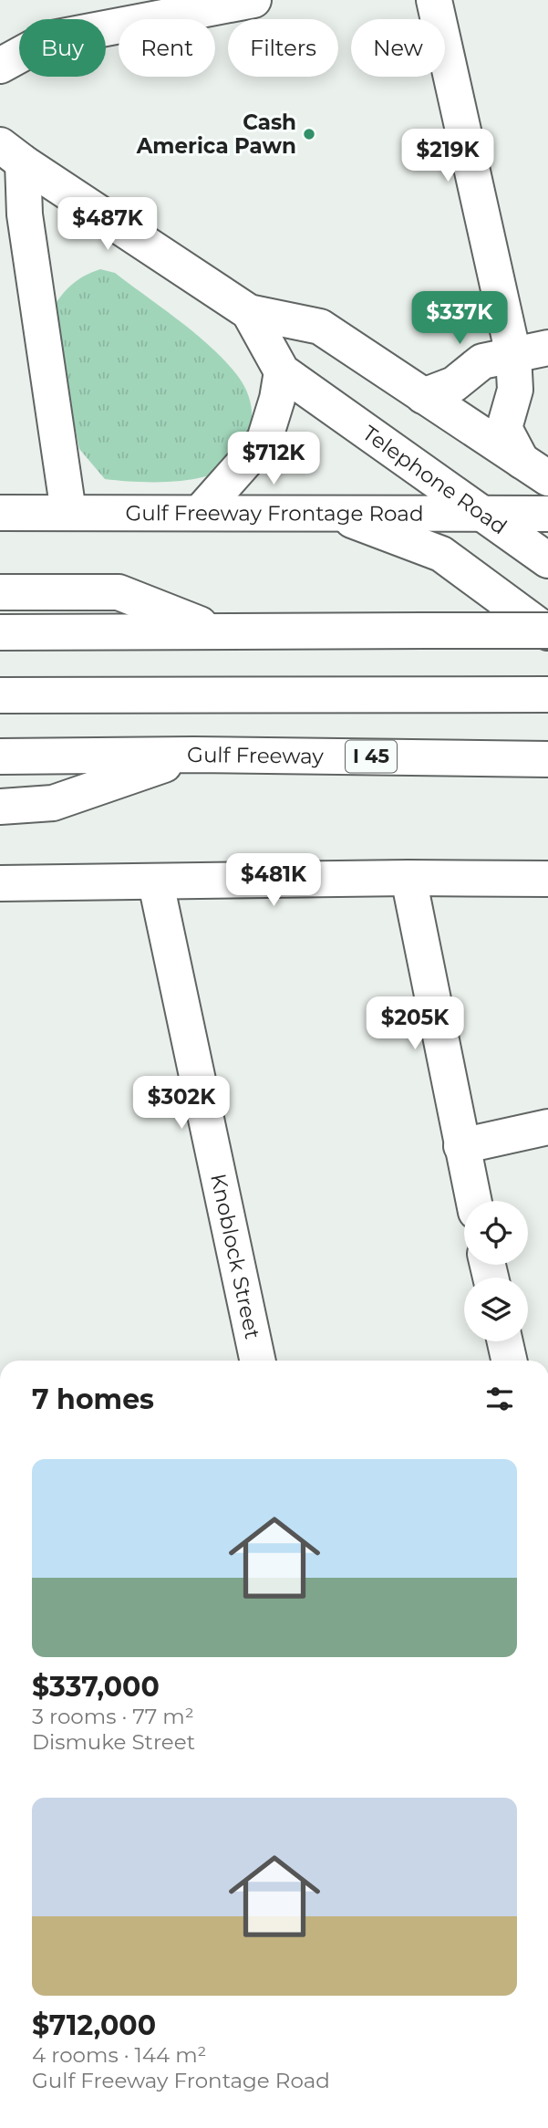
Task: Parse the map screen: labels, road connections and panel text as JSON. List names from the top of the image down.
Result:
{
  "streets": {
    "main road": [
      "Telephone Road",
      "Gulf Freeway Frontage Road",
      "Gulf Freeway",
      "I 45",
      "Knoblock Street"
    ]
  },
  "crossings": [
    ["Telephone Road", "Gulf Freeway Frontage Road"]
  ],
  "places": ["Cash America Pawn"],
  "page": {
    "chip": [
      "Buy",
      "Rent",
      "Filters",
      "New"
    ],
    "price": [
      "$219K",
      "$487K",
      "$337K",
      "$712K",
      "$481K",
      "$205K",
      "$302K"
    ],
    "heading": "7 homes",
    "list": [
      {
        "name": "$337,000",
        "note": "3 rooms · 77 m² · Dismuke Street"
      },
      {
        "name": "$712,000",
        "note": "4 rooms · 144 m² · Gulf Freeway Frontage Road"
      }
    ]
  }
}
